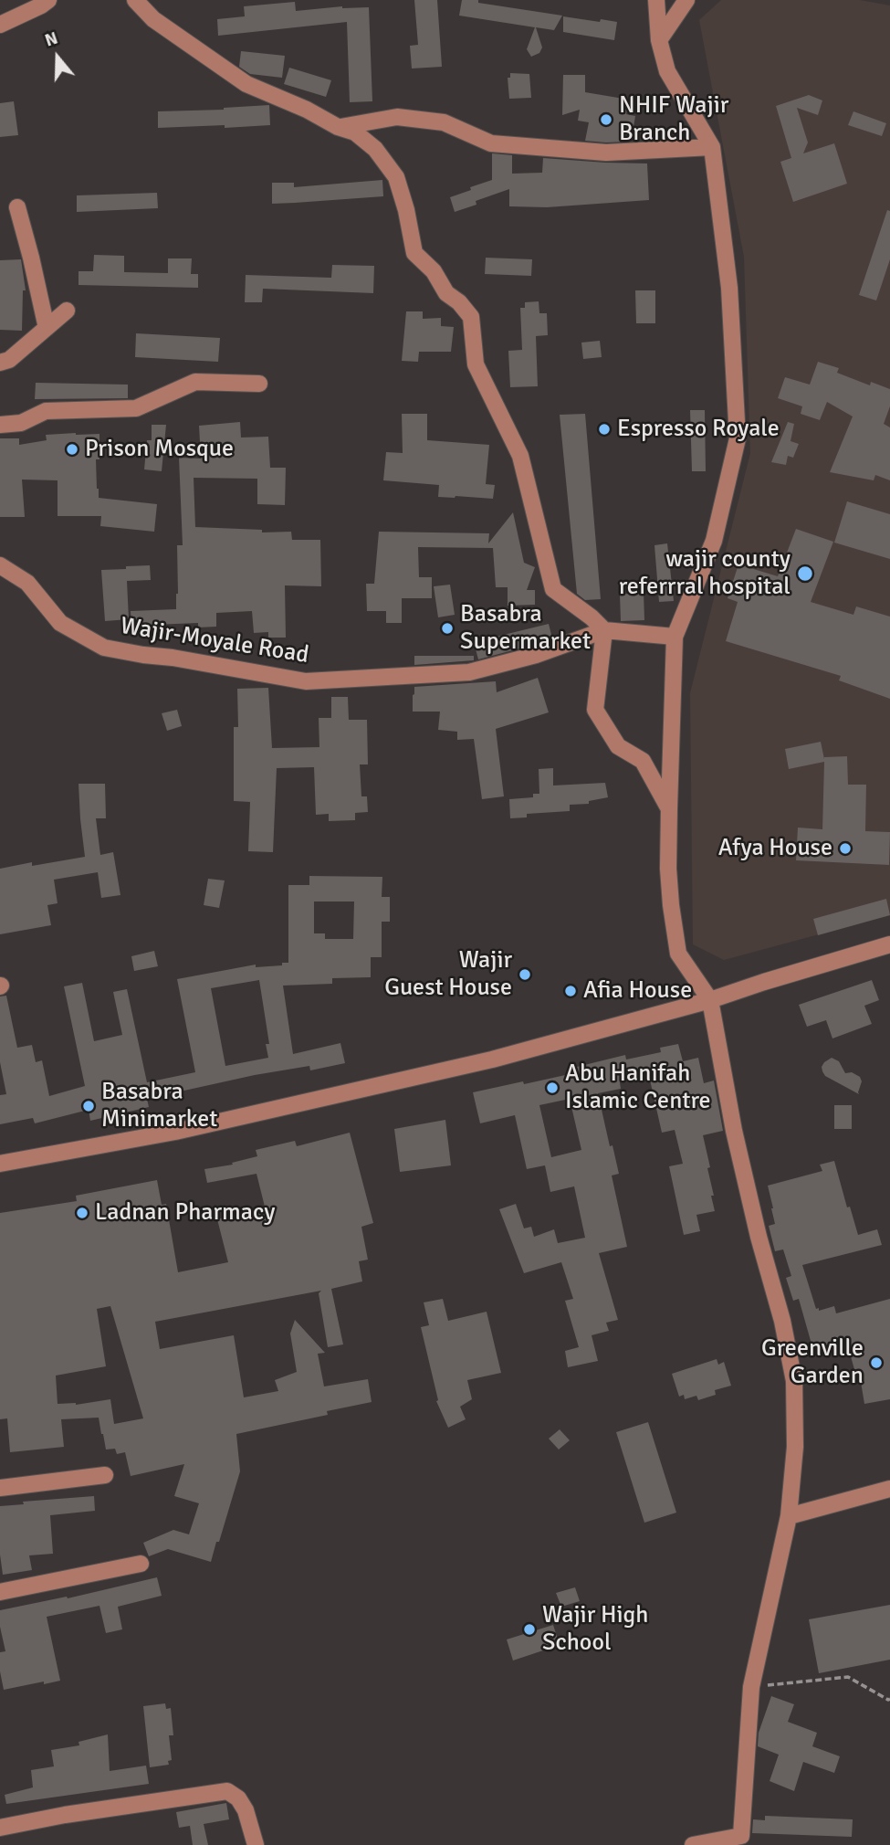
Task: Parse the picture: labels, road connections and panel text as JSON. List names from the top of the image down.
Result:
{
  "streets": {
    "street": ["Wajir-Moyale Road"]
  },
  "places": [
    "NHIF Wajir Branch",
    "Espresso Royale",
    "Prison Mosque",
    "wajir county referrral hospital",
    "Basabra Supermarket",
    "Afya House",
    "Wajir Guest House",
    "Afia House",
    "Abu Hanifah Islamic Centre",
    "Basabra Minimarket",
    "Ladnan Pharmacy",
    "Greenville Garden",
    "Wajir High School"
  ],
  "north": "top"
}
